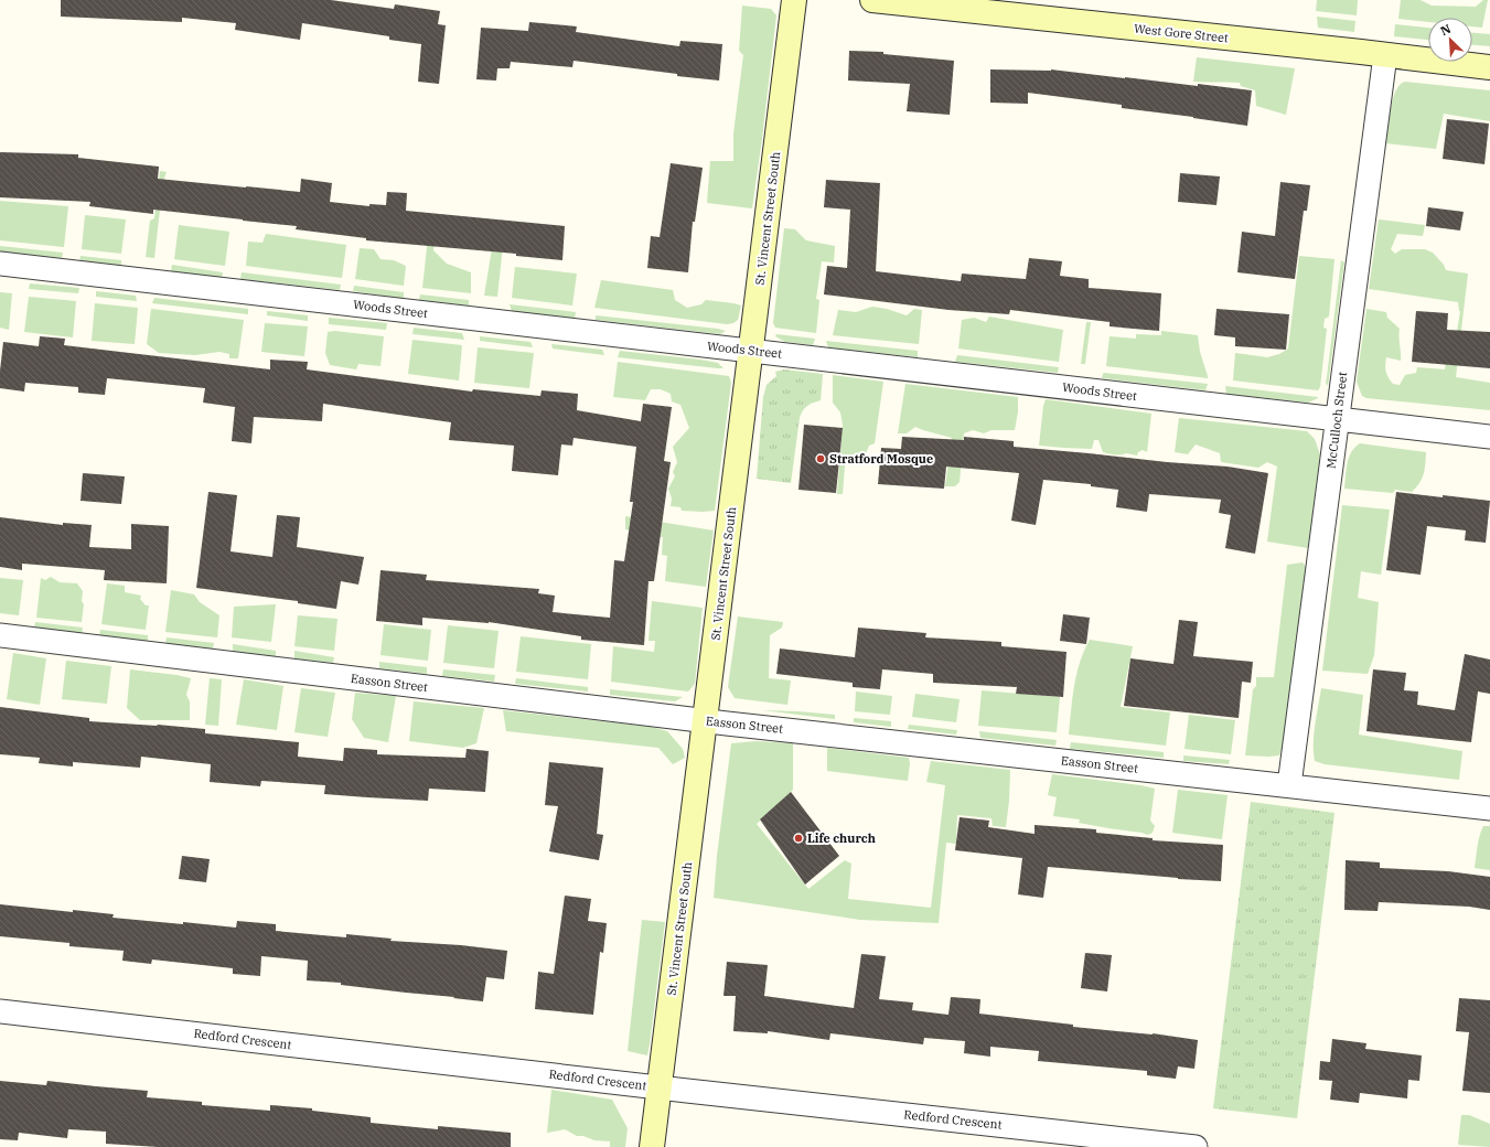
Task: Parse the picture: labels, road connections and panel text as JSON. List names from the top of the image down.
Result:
{
  "streets": {
    "street": [
      "West Gore Street",
      "St. Vincent Street South",
      "Woods Street",
      "McCulloch Street",
      "Easson Street",
      "Redford Crescent"
    ]
  },
  "crossings": [
    ["West Gore Street", "McCulloch Street"],
    ["St. Vincent Street South", "Woods Street"],
    ["St. Vincent Street South", "Easson Street"],
    ["St. Vincent Street South", "Redford Crescent"],
    ["Woods Street", "McCulloch Street"],
    ["McCulloch Street", "Easson Street"]
  ],
  "places": ["Stratford Mosque", "Life church"],
  "north": "top left"
}
